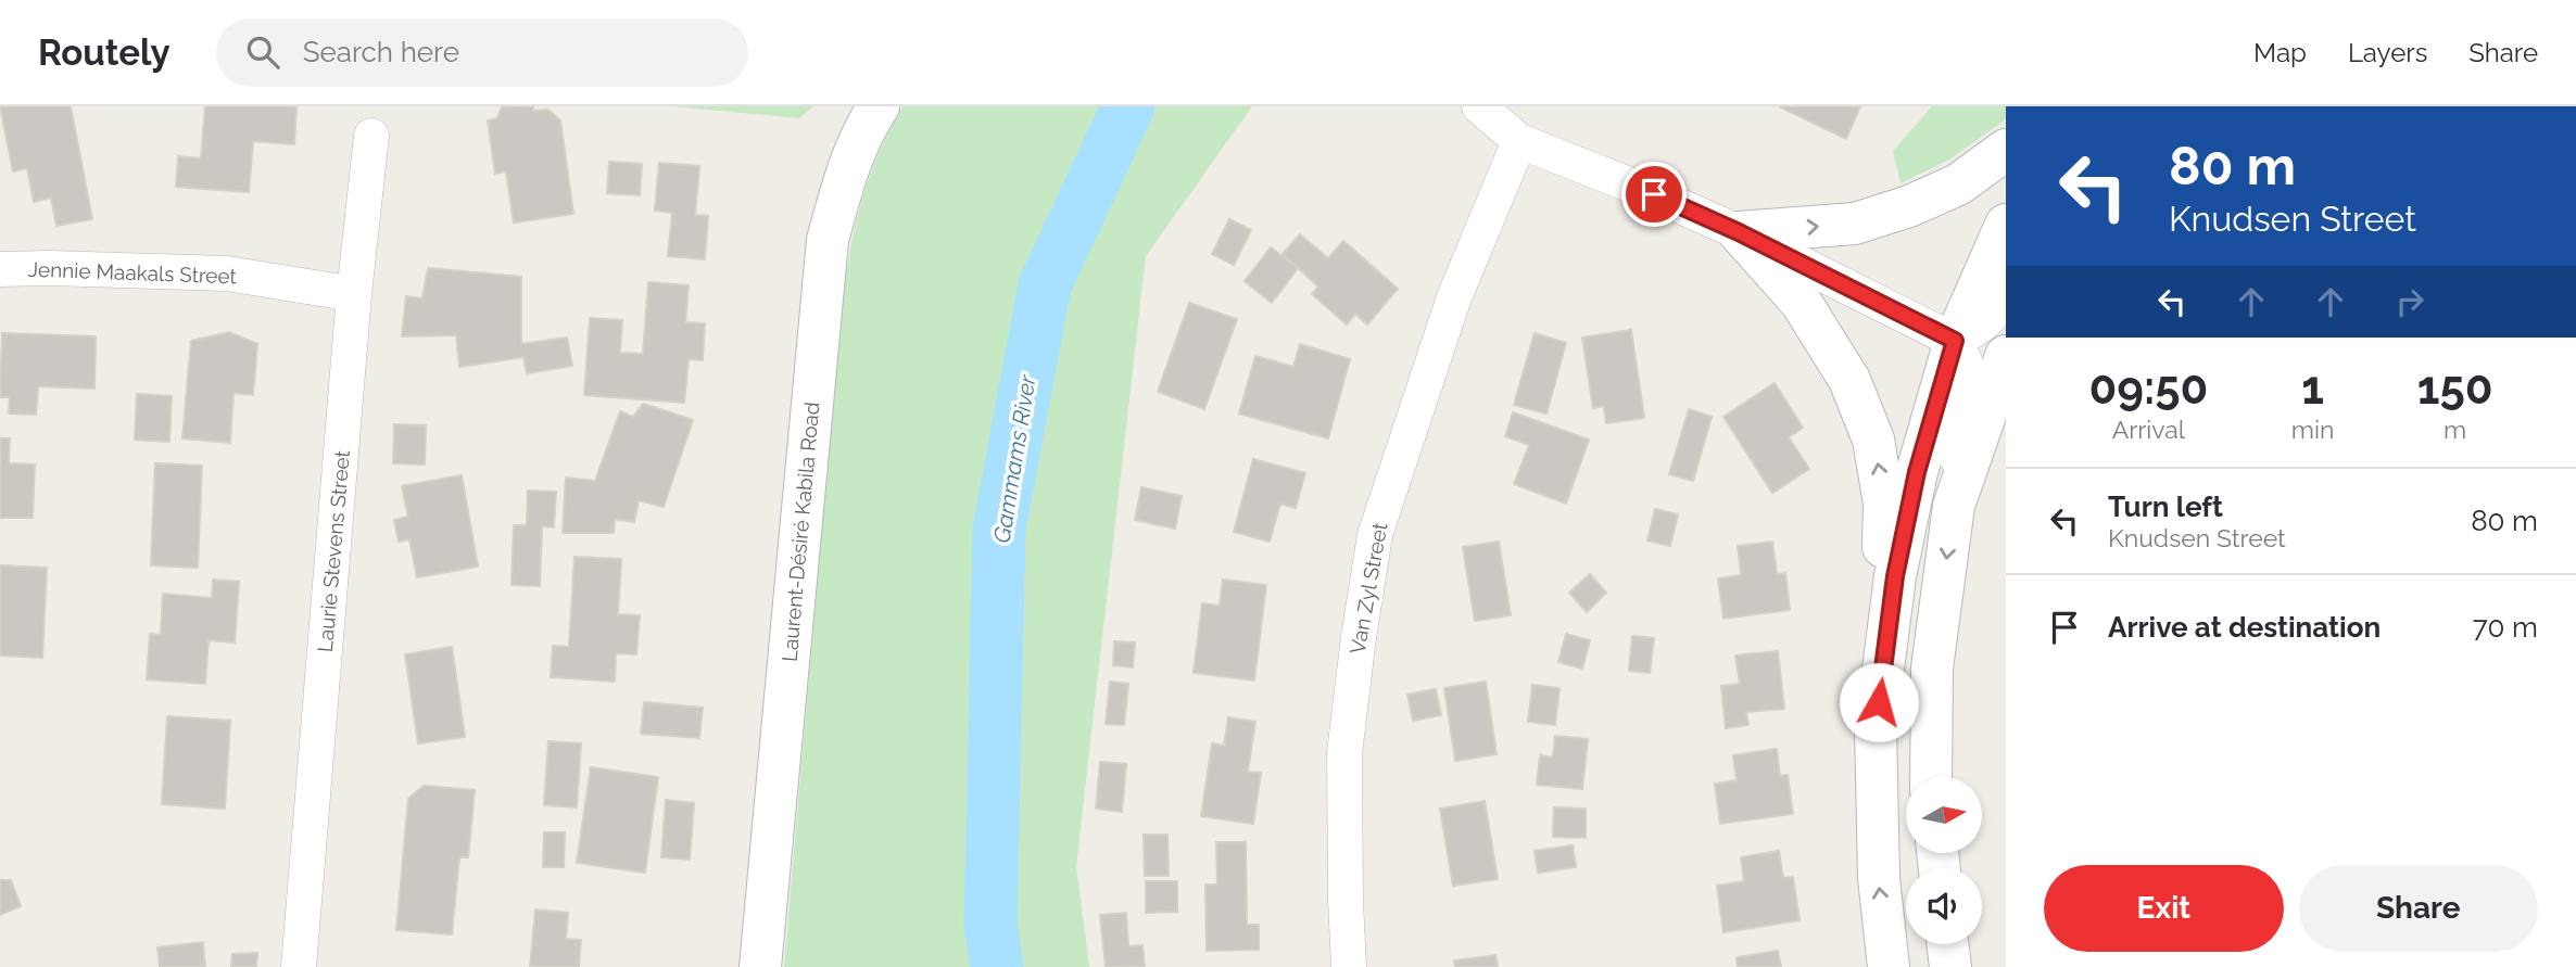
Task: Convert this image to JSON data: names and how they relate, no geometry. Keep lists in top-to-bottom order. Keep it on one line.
{"streets":{"street":["Jennie Maakals Street","Laurent-Désiré Kabila Road","Laurie Stevens Street","Van Zyl Street"]},"crossings":[["Jennie Maakals Street","Laurie Stevens Street"]],"water":["Gammams River"],"north":"right","page":{"header":"Routely","search":"Search here","nav":["Map","Layers","Share"],"turn":["80 m","Knudsen Street"],"eta":["09:50","Arrival","1","min","150","m"],"list":[{"name":"Turn left","note":"Knudsen Street","value":"80 m"},{"name":"Arrive at destination","value":"70 m"}],"buttons":["Exit","Share"]}}
